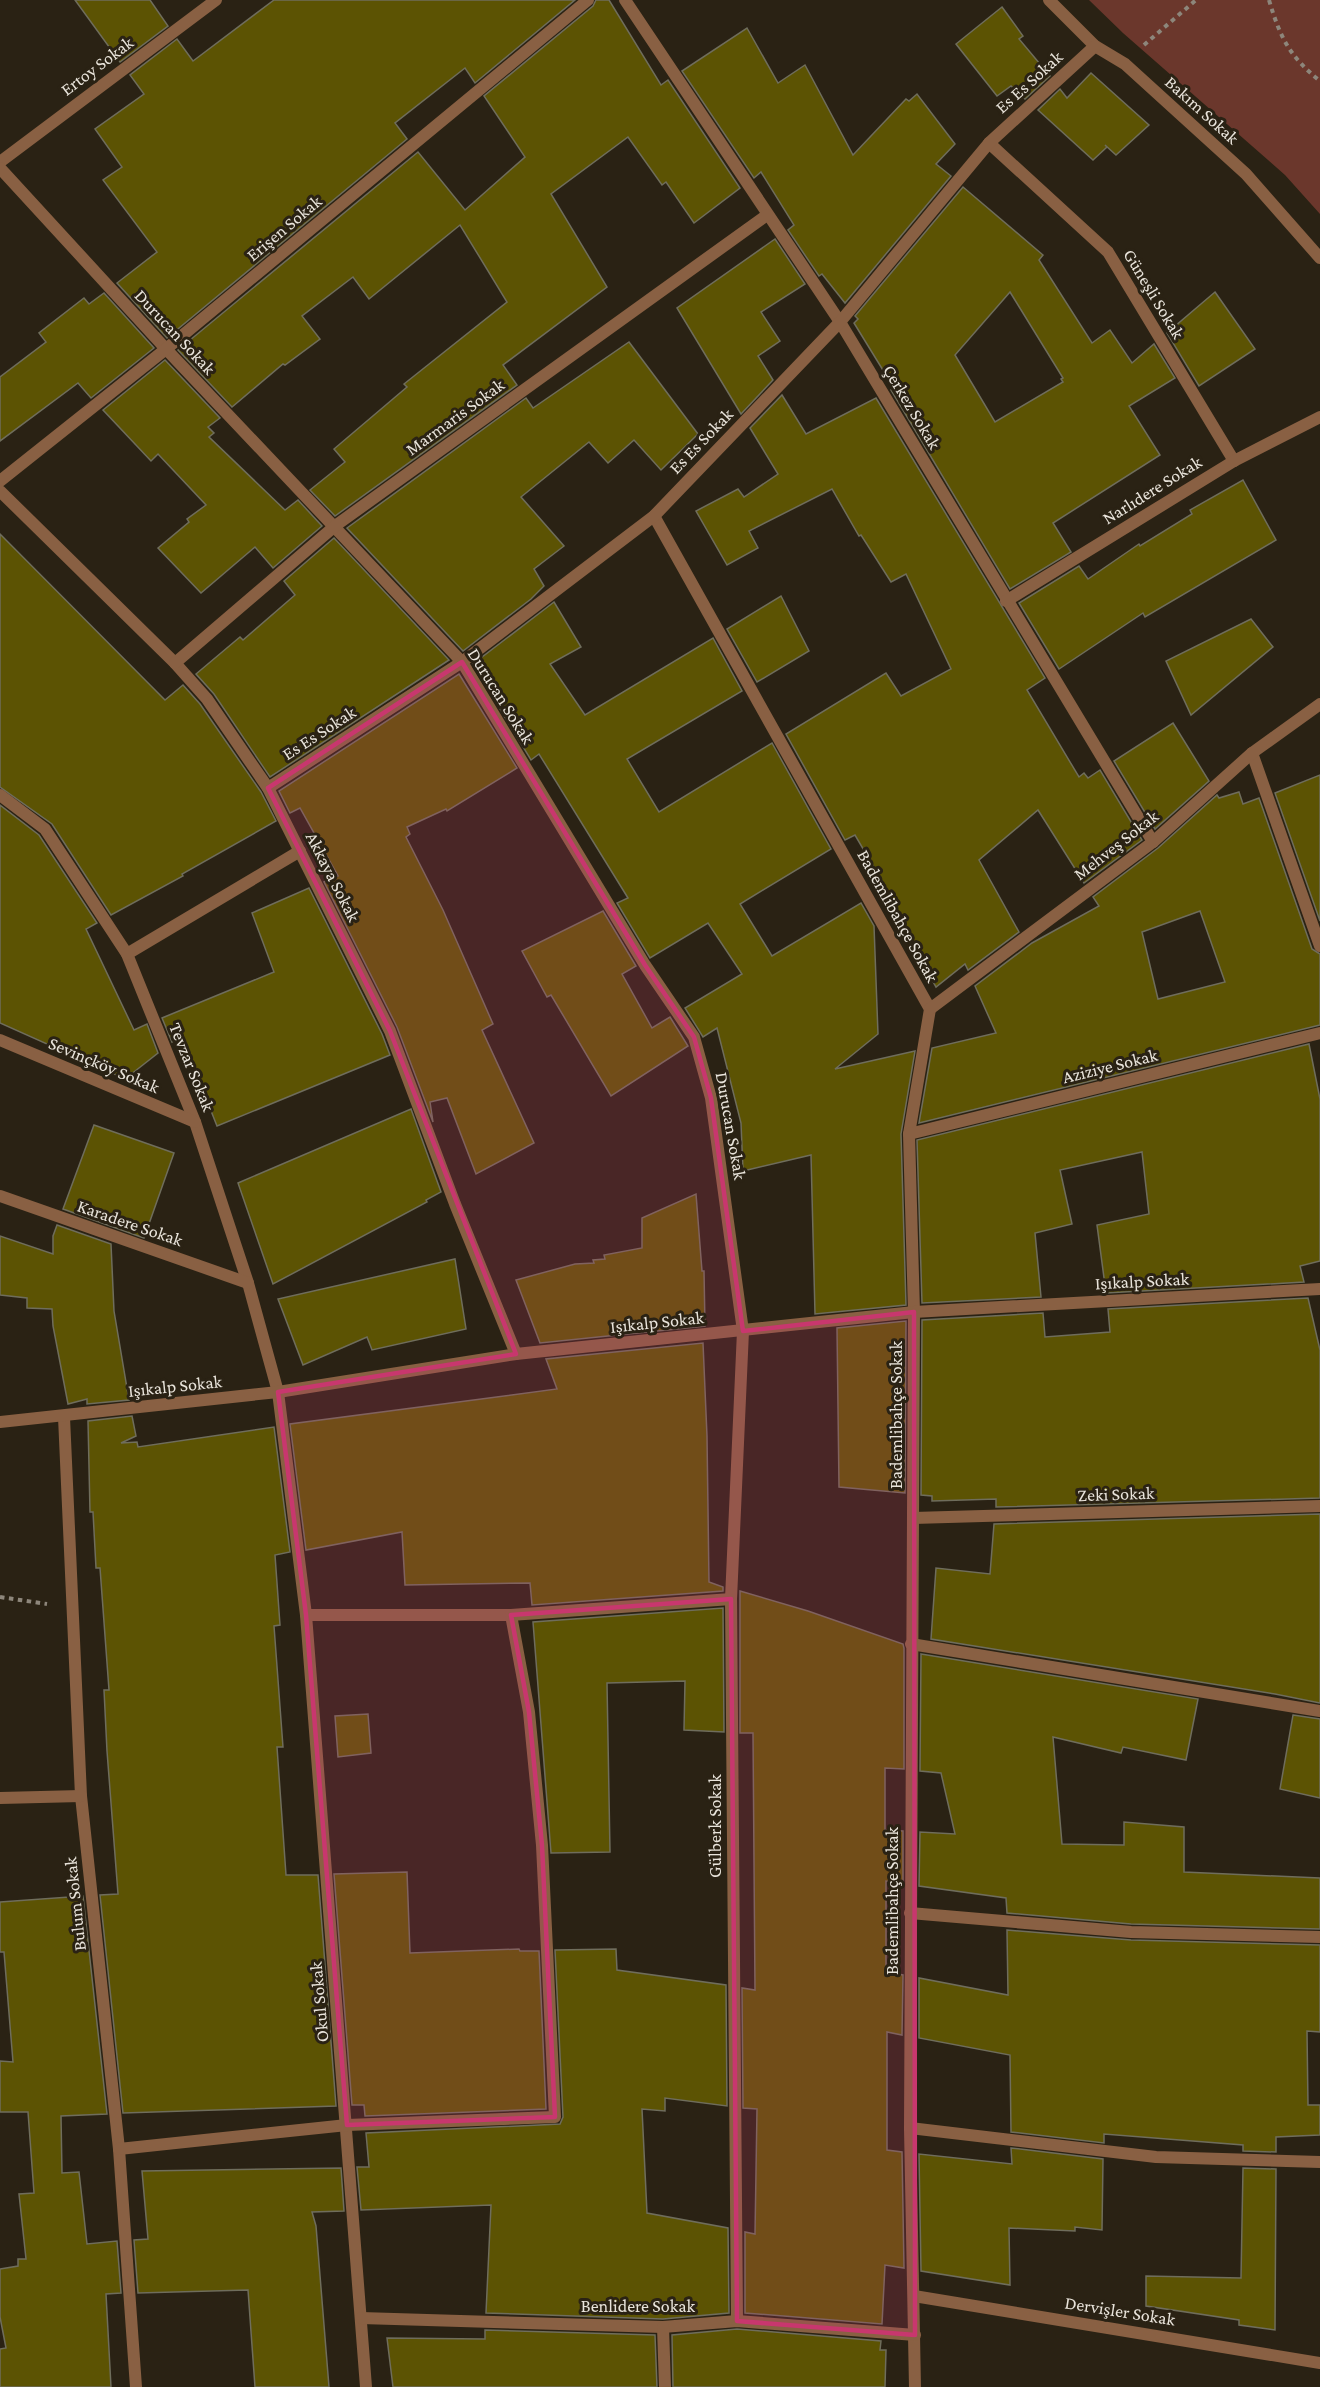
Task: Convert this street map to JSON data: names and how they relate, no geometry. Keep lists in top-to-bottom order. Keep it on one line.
{"streets":{"street":["Ertoy Sokak","Es Es Sokak","Bakım Sokak","Erişen Sokak","Güneşli Sokak","Durucan Sokak","Çerkez Sokak","Marmaris Sokak","Narlıdere Sokak","Mehveş Sokak","Akkaya Sokak","Bademlibahçe Sokak","Sevinçköy Sokak","Aziziye Sokak","Tevzar Sokak","Karadere Sokak","Işıkalp Sokak","Zeki Sokak","Gülberk Sokak","Bulum Sokak","Okul Sokak","Benlidere Sokak","Dervişler Sokak"]},"crossings":[["Es Es Sokak","Bakım Sokak"],["Es Es Sokak","Güneşli Sokak"],["Es Es Sokak","Durucan Sokak"],["Es Es Sokak","Çerkez Sokak"],["Es Es Sokak","Akkaya Sokak"],["Es Es Sokak","Bademlibahçe Sokak"],["Erişen Sokak","Durucan Sokak"],["Güneşli Sokak","Narlıdere Sokak"],["Durucan Sokak","Marmaris Sokak"],["Durucan Sokak","Işıkalp Sokak"],["Durucan Sokak","Gülberk Sokak"],["Çerkez Sokak","Marmaris Sokak"],["Çerkez Sokak","Narlıdere Sokak"],["Çerkez Sokak","Mehveş Sokak"],["Marmaris Sokak","Akkaya Sokak"],["Mehveş Sokak","Bademlibahçe Sokak"],["Akkaya Sokak","Işıkalp Sokak"],["Bademlibahçe Sokak","Aziziye Sokak"],["Bademlibahçe Sokak","Işıkalp Sokak"],["Bademlibahçe Sokak","Zeki Sokak"],["Bademlibahçe Sokak","Benlidere Sokak"],["Bademlibahçe Sokak","Dervişler Sokak"],["Sevinçköy Sokak","Tevzar Sokak"],["Tevzar Sokak","Karadere Sokak"],["Tevzar Sokak","Işıkalp Sokak"],["Tevzar Sokak","Okul Sokak"],["Işıkalp Sokak","Gülberk Sokak"],["Işıkalp Sokak","Bulum Sokak"],["Işıkalp Sokak","Okul Sokak"],["Gülberk Sokak","Benlidere Sokak"],["Okul Sokak","Benlidere Sokak"]]}
